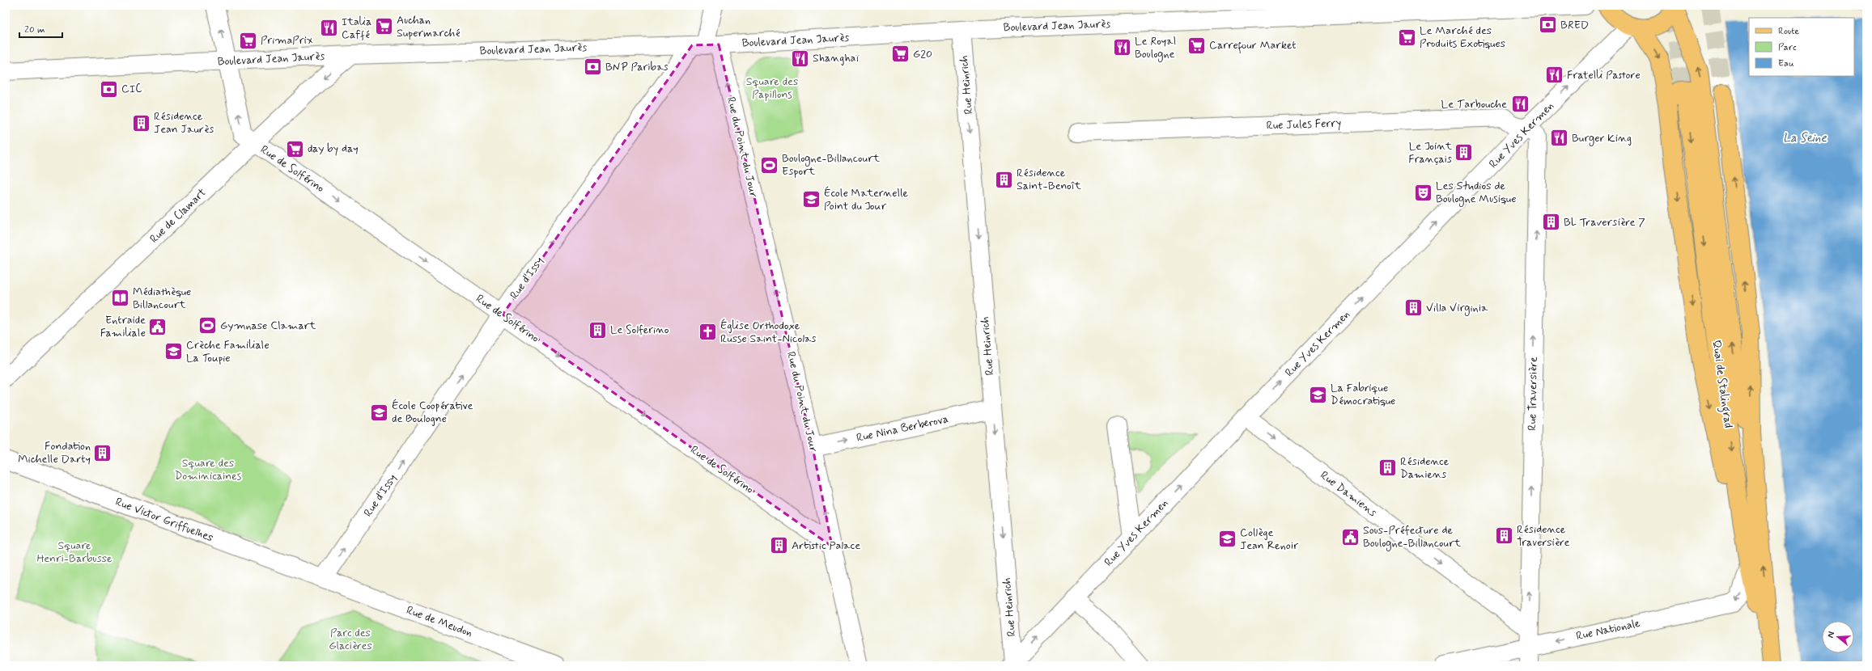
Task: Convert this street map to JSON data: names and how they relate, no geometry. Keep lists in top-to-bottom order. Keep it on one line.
{"streets":{"main road":["Quai de Stalingrad"],"street":["Boulevard Jean Jaurès","Rue Heinrich","Rue Jules Ferry","Rue Yves Kermen","Rue du Point du Jour","Rue de Solférino","Rue de Clamart","Rue d'Issy","Rue Traversière","Rue Nina Berberova","Rue Damiens","Rue Victor Griffuelhes","Rue de Meudon","Rue Nationale"]},"crossings":[["Boulevard Jean Jaurès","Rue Heinrich"],["Boulevard Jean Jaurès","Rue du Point du Jour"],["Boulevard Jean Jaurès","Rue de Solférino"],["Boulevard Jean Jaurès","Rue de Clamart"],["Boulevard Jean Jaurès","Rue d'Issy"],["Rue Heinrich","Rue Yves Kermen"],["Rue Heinrich","Rue Nina Berberova"],["Rue Jules Ferry","Rue Yves Kermen"],["Rue Jules Ferry","Rue Traversière"],["Rue Yves Kermen","Rue Traversière"],["Rue Yves Kermen","Rue Damiens"],["Rue du Point du Jour","Rue de Solférino"],["Rue du Point du Jour","Rue d'Issy"],["Rue du Point du Jour","Rue Nina Berberova"],["Rue de Solférino","Rue de Clamart"],["Rue de Solférino","Rue d'Issy"],["Rue d'Issy","Rue Victor Griffuelhes"],["Rue d'Issy","Rue de Meudon"],["Quai de Stalingrad","Rue Nationale"],["Rue Traversière","Rue Damiens"],["Rue Traversière","Rue Nationale"],["Rue Victor Griffuelhes","Rue de Meudon"]],"one_way":["Rue Heinrich","Rue Yves Kermen","Rue du Point du Jour","Rue d'Issy","Rue Traversière","Rue Nina Berberova","Rue Damiens","Rue Nationale"],"water":["La Seine"],"parks":["Square des Papillons","Square des Dominicaines","Square Henri-Barbusse","Parc des Glacières"],"places":{"bank":["BRED","BNP Paribas","CIC"],"supermarket":["Auchan Supermarché","Le Marché des Produits Exotiques","PrimaPrix","Carrefour Market","G20","day by day"],"restaurant":["Italia Caffé","Le Royal Boulogne","Shanghaï","Fratelli Pastore","Le Tarbouche","Burger King"],"building":["Résidence Jean Jaurès","Le Joint Français","Résidence Saint-Benoît","BL Traversière 7","Villa Virginia","Le Solferino","Fondation Michelle Darty","Résidence Damiens","Résidence Traversière","Artistic Palace"],"sports":["Boulogne-Billancourt Esport","Gymnase Clamart"],"theatre":["Les Studios de Boulogne Musique"],"school or university":["École Maternelle Point du Jour","Crèche Familiale La Toupie","La Fabrique Démocratique","École Coopérative de Boulogne","Collège Jean Renoir"],"library":["Médiathèque Billancourt"],"public building":["Entraide Familiale","Sous-Préfecture de Boulogne-Billancourt"],"church":["Église Orthodoxe Russe Saint-Nicolas"]},"legend":["Route","Parc","Eau"],"scale_bar":"20 m","north":"left"}
